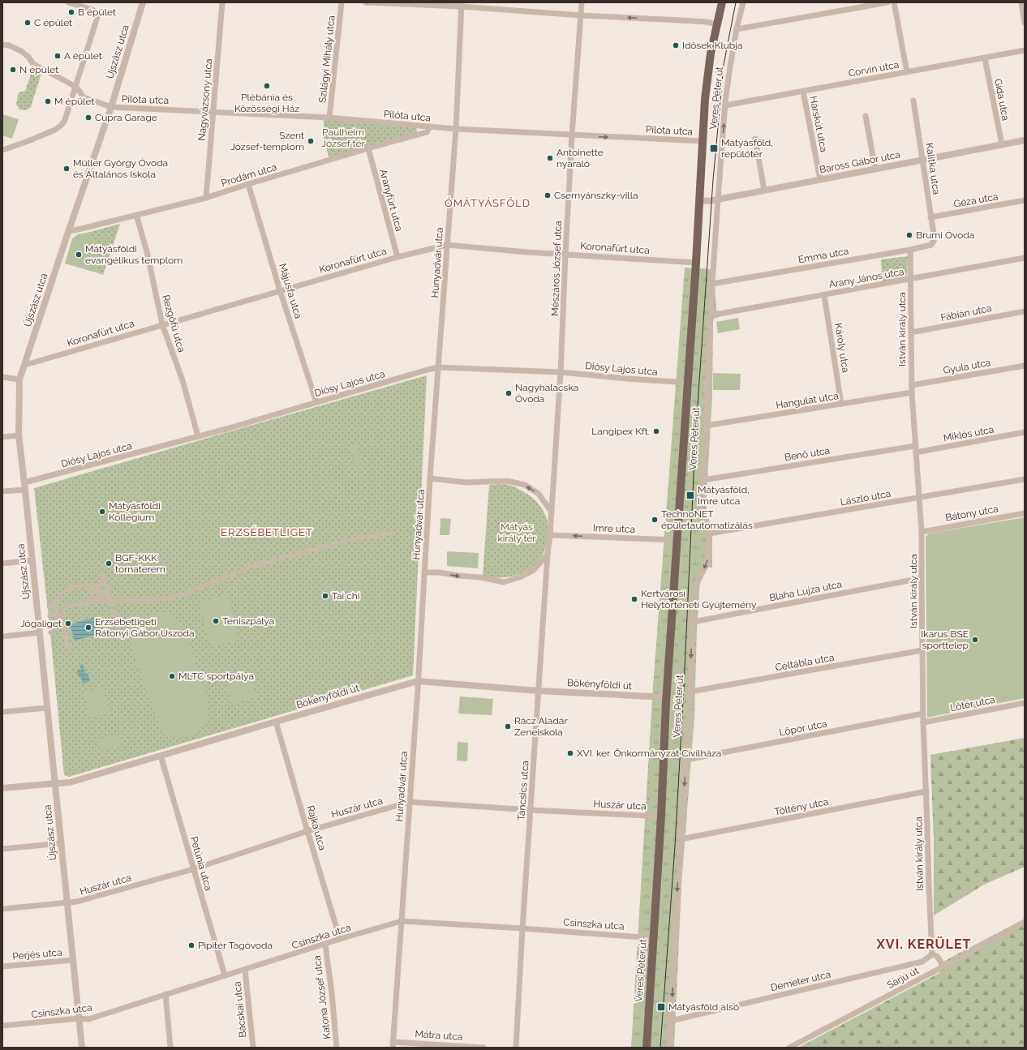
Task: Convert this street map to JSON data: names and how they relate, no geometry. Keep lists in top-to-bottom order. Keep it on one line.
{"streets":{"main road":["Veres Péter út"],"street":["Újszász utca","Szilágyi Mihály utca","Corvin utca","Pilóta utca","Nagyvázsony utca","Gida utca","Hárskút utca","Baross Gábor utca","Kalitka utca","Prodám utca","Aranyfürt utca","Géza utca","Koronafürt utca","Emma utca","Hunyadvár utca","Mészáros József utca","Arany János utca","Májusfa utca","Fábián utca","Rezgőfű utca","István király utca","Károly utca","Gyula utca","Diósy Lajos utca","Hangulat utca","Miklós utca","Benő utca","László utca","Bátony utca","Imre utca","Blaha Lujza utca","Céltábla utca","Bökényföldi út","Lőtér utca","Lőpor utca","Táncsics utca","Huszár utca","Töltény utca","Rajka utca","Petúnia utca","Csinszka utca","Perjés utca","Sarjú út","Demeter utca","Katona József utca","Bácskai utca","Mátra utca"]},"crossings":[["Újszász utca","Pilóta utca"],["Újszász utca","Prodám utca"],["Újszász utca","Koronafürt utca"],["Újszász utca","Diósy Lajos utca"],["Újszász utca","Bökényföldi út"],["Újszász utca","Huszár utca"],["Újszász utca","Csinszka utca"],["Újszász utca","Perjés utca"],["Szilágyi Mihály utca","Pilóta utca"],["Corvin utca","Veres Péter út"],["Corvin utca","Gida utca"],["Corvin utca","Hárskút utca"],["Veres Péter út","Pilóta utca"],["Veres Péter út","Baross Gábor utca"],["Veres Péter út","Koronafürt utca"],["Veres Péter út","Emma utca"],["Veres Péter út","Arany János utca"],["Veres Péter út","Diósy Lajos utca"],["Veres Péter út","Hangulat utca"],["Veres Péter út","Benő utca"],["Veres Péter út","László utca"],["Veres Péter út","Imre utca"],["Veres Péter út","Blaha Lujza utca"],["Veres Péter út","Céltábla utca"],["Veres Péter út","Bökényföldi út"],["Veres Péter út","Lőpor utca"],["Veres Péter út","Huszár utca"],["Veres Péter út","Töltény utca"],["Veres Péter út","Csinszka utca"],["Veres Péter út","Demeter utca"],["Pilóta utca","Nagyvázsony utca"],["Pilóta utca","Prodám utca"],["Pilóta utca","Hunyadvár utca"],["Pilóta utca","Mészáros József utca"],["Nagyvázsony utca","Prodám utca"],["Gida utca","Baross Gábor utca"],["Hárskút utca","Baross Gábor utca"],["Baross Gábor utca","Kalitka utca"],["Kalitka utca","Géza utca"],["Kalitka utca","Emma utca"],["Prodám utca","Aranyfürt utca"],["Prodám utca","Májusfa utca"],["Prodám utca","Rezgőfű utca"],["Aranyfürt utca","Koronafürt utca"],["Koronafürt utca","Hunyadvár utca"],["Koronafürt utca","Mészáros József utca"],["Koronafürt utca","Májusfa utca"],["Koronafürt utca","Rezgőfű utca"],["Emma utca","István király utca"],["Hunyadvár utca","Diósy Lajos utca"],["Hunyadvár utca","Bökényföldi út"],["Hunyadvár utca","Huszár utca"],["Hunyadvár utca","Csinszka utca"],["Hunyadvár utca","Mátra utca"],["Mészáros József utca","Diósy Lajos utca"],["Mészáros József utca","Imre utca"],["Mészáros József utca","Táncsics utca"],["Arany János utca","István király utca"],["Arany János utca","Károly utca"],["Májusfa utca","Diósy Lajos utca"],["Fábián utca","István király utca"],["Rezgőfű utca","Diósy Lajos utca"],["István király utca","Gyula utca"],["István király utca","Hangulat utca"],["István király utca","Miklós utca"],["István király utca","Benő utca"],["István király utca","László utca"],["István király utca","Bátony utca"],["István király utca","Blaha Lujza utca"],["István király utca","Céltábla utca"],["István király utca","Lőtér utca"],["István király utca","Lőpor utca"],["István király utca","Töltény utca"],["István király utca","Demeter utca"],["Károly utca","Hangulat utca"],["Imre utca","Táncsics utca"],["Bökényföldi út","Táncsics utca"],["Bökényföldi út","Rajka utca"],["Bökényföldi út","Petúnia utca"],["Táncsics utca","Huszár utca"],["Táncsics utca","Csinszka utca"],["Huszár utca","Rajka utca"],["Huszár utca","Petúnia utca"],["Rajka utca","Csinszka utca"],["Petúnia utca","Csinszka utca"],["Csinszka utca","Katona József utca"],["Csinszka utca","Bácskai utca"]],"one_way":["Imre utca"],"districts":["ÓMÁTYÁSFÖLD","ERZSÉBETLIGET","XVI. KERÜLET"],"parks":["Paulheim József tér","Mátyás király tér"],"places":{"other":["B épület","C épület","Idősek Klubja","A épület","N épület","Plébánia és Közösségi Ház","M épület","Cupra Garage","Szent József-templom","Antoinette nyaraló","Müller György Óvoda és Általános Iskola","Csernyánszky-villa","Brumi Óvoda","Mátyásföldi evangélikus templom","Nagyhalacska Óvoda","Langipex Kft.","Mátyásföldi Kollégium","TechnoNET épületautomatizálás","BGF-KKK tornaterem","Tai chi","Kertvárosi Helytörténeti Gyűjtemény","Teniszpálya","Jógaliget","Erzsébetligeti Rátonyi Gábor Uszoda","Ikarus BSE sporttelep","MLTC sportpálya","Rácz Aladár Zeneiskola","XVI. ker. Önkormányzat Civilháza","Pipitér Tagóvoda"],"transit":["Mátyásföld, repülőtér","Mátyásföld, Imre utca","Mátyásföld alsó"]}}
